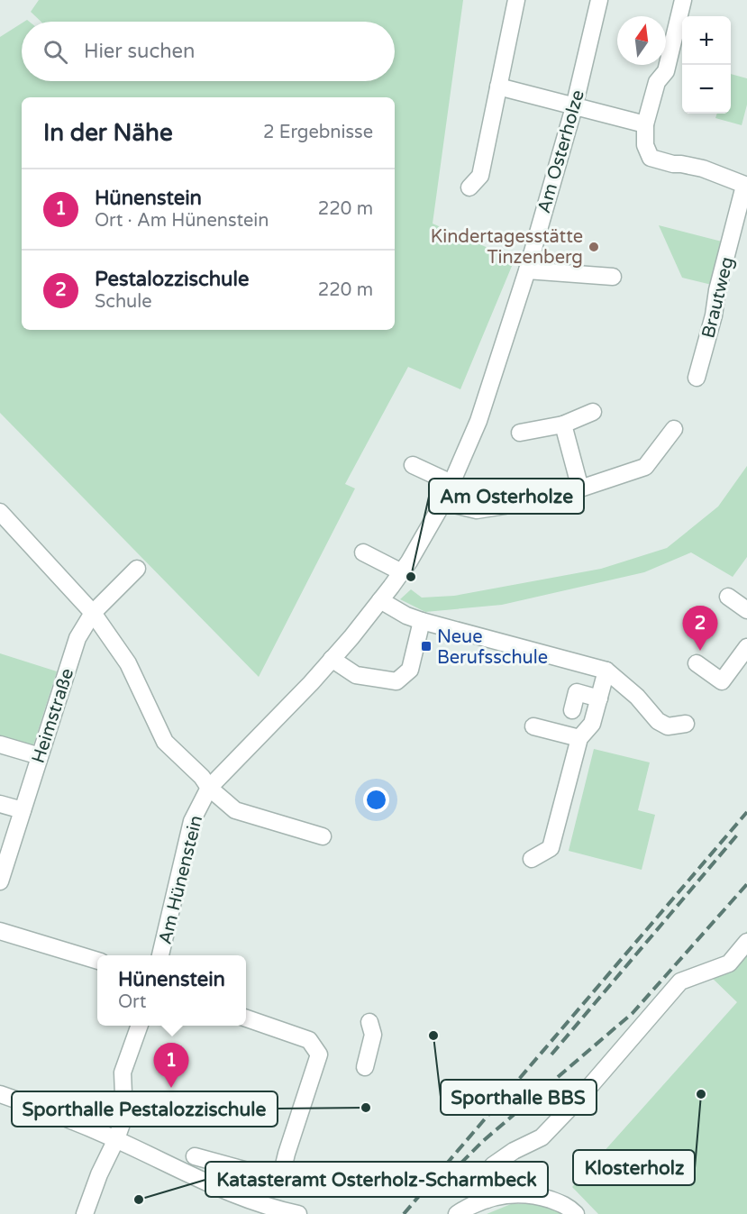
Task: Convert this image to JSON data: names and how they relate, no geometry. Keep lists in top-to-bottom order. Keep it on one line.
{"streets":{"street":["Am Osterholze","Brautweg","Heimstraße","Am Hünenstein"]},"crossings":[["Am Osterholze","Am Hünenstein"]],"places":{"other":["Kindertagesstätte Tinzenberg","Am Osterholze","Sporthalle BBS","Klosterholz","Sporthalle Pestalozzischule","Katasteramt Osterholz-Scharmbeck"],"transit":["Neue Berufsschule"]},"north":"top","page":{"map_buttons":["+","−"],"search":"Hier suchen","heading":["In der Nähe","2 Ergebnisse"],"list":[{"mark":"1","name":"Hünenstein","note":"Ort · Am Hünenstein","value":"220 m"},{"mark":"2","name":"Pestalozzischule","note":"Schule","value":"220 m"}],"pins":["2","1"],"popup":["Hünenstein","Ort"]}}
